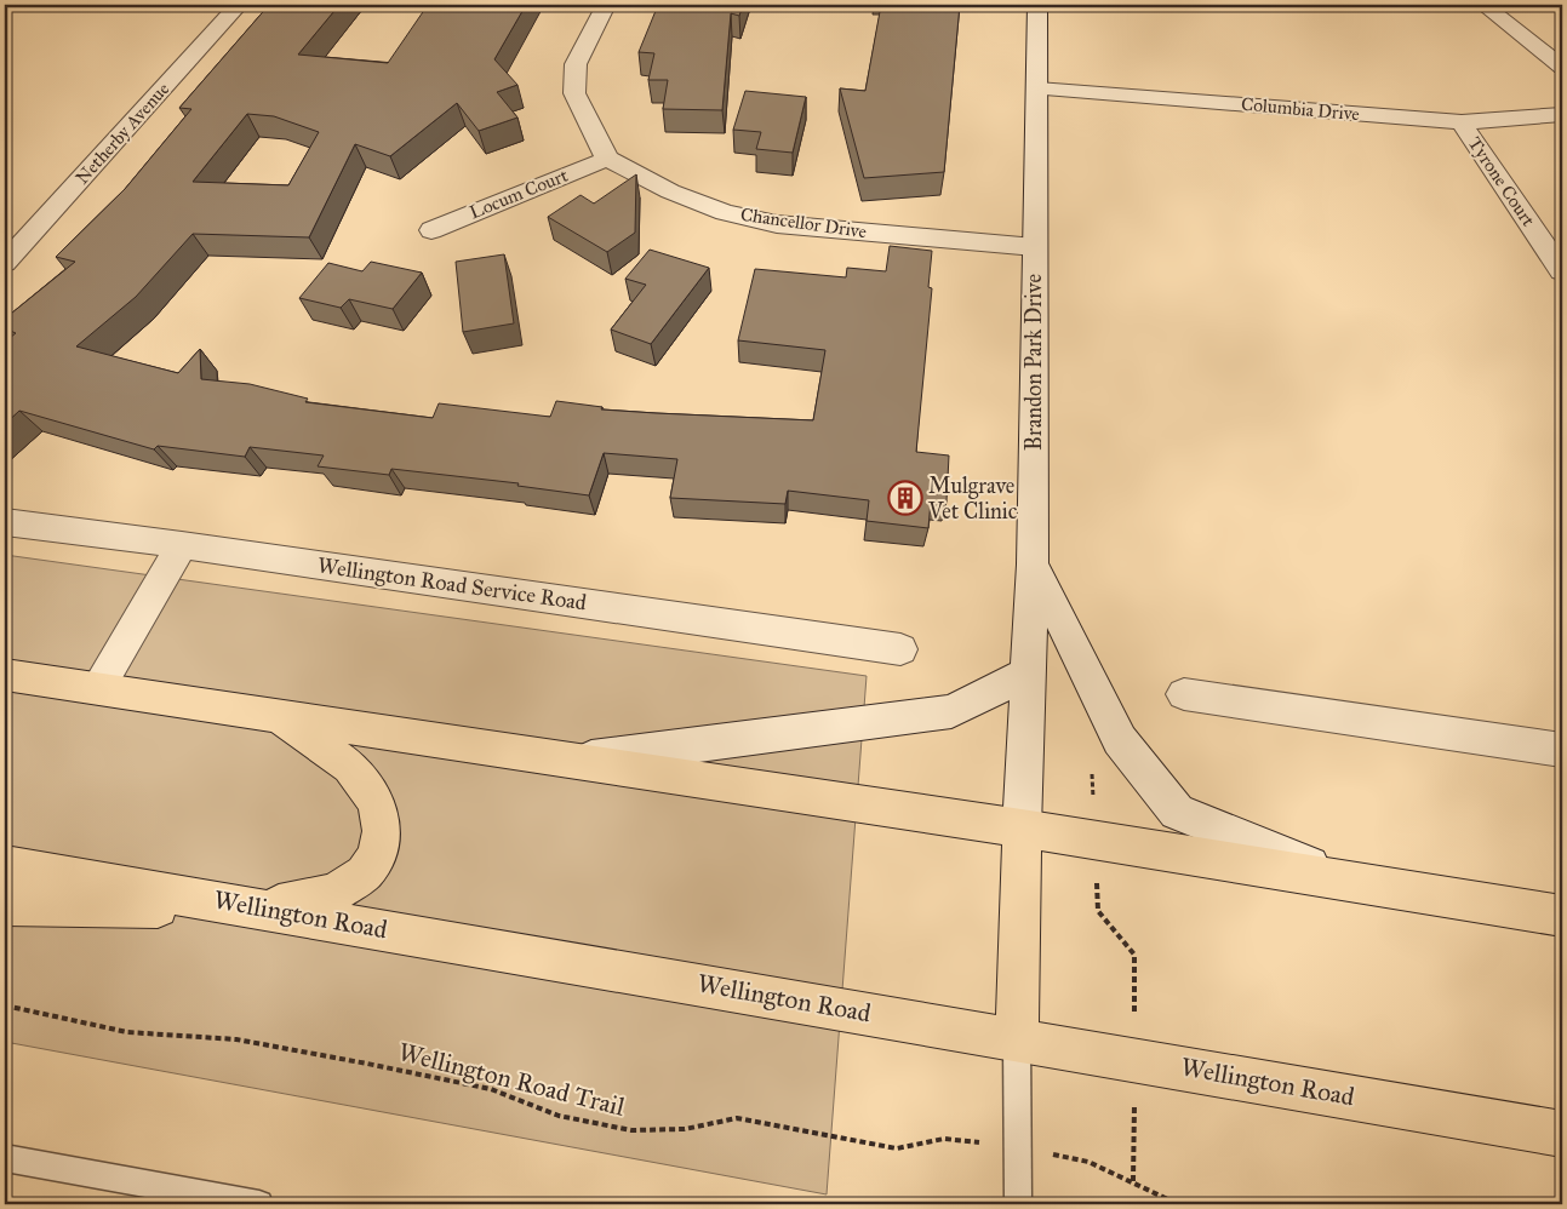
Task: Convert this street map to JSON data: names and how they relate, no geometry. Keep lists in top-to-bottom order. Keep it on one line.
{"streets":{"highway":["Wellington Road"],"street":["Columbia Drive","Netherby Avenue","Tyrone Court","Locum Court","Chancellor Drive","Brandon Park Drive","Wellington Road Service Road"],"path":["Wellington Road Trail"]},"crossings":[["Columbia Drive","Tyrone Court"],["Columbia Drive","Brandon Park Drive"],["Locum Court","Chancellor Drive"],["Chancellor Drive","Brandon Park Drive"]],"places":{"building":["Mulgrave Vet Clinic"]}}
